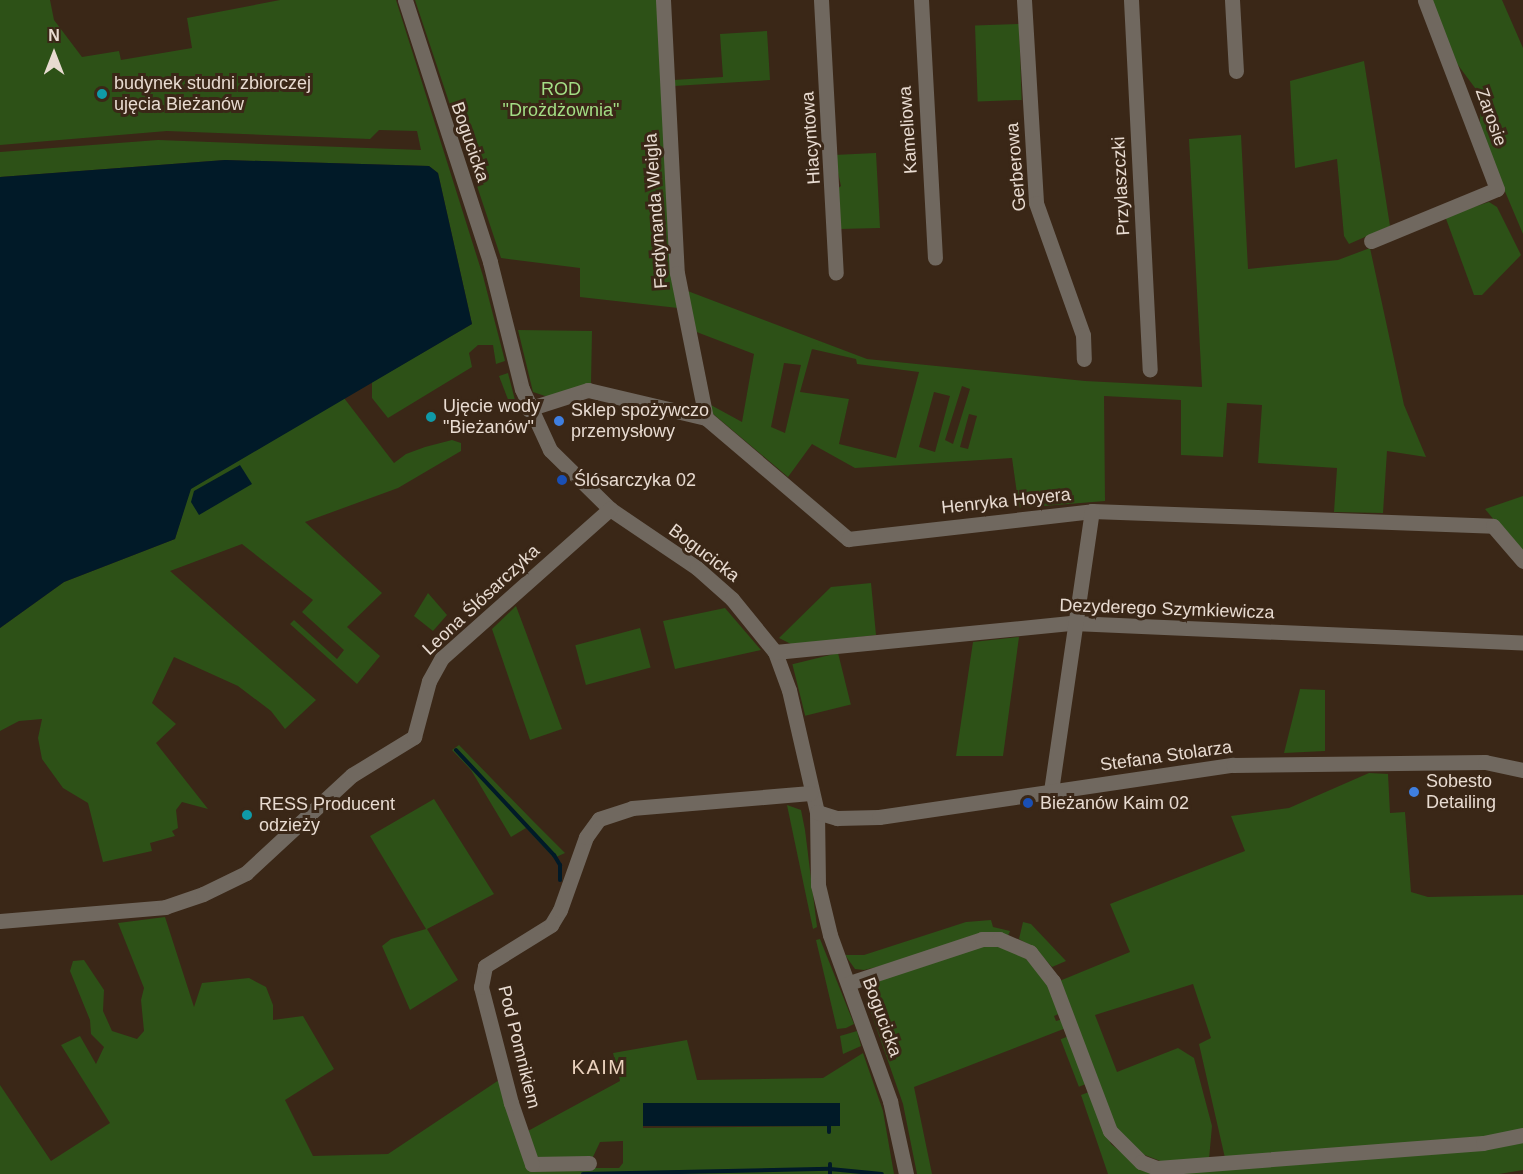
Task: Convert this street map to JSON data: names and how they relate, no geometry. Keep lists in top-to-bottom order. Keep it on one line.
{"streets":{"street":["Zarosie","Kameliowa","Hiacyntowa","Bogucicka","Gerberowa","Przylaszczki","Ferdynanda Weigla","Henryka Hoyera","Leona Ślósarczyka","Dezyderego Szymkiewicza","Stefana Stolarza","Pod Pomnikiem"]},"crossings":[["Bogucicka","Henryka Hoyera"],["Bogucicka","Leona Ślósarczyka"],["Bogucicka","Dezyderego Szymkiewicza"],["Bogucicka","Stefana Stolarza"],["Bogucicka","Pod Pomnikiem"],["Ferdynanda Weigla","Henryka Hoyera"]],"districts":["KAIM"],"parks":["ROD \"Drożdżownia\""],"places":["budynek studni zbiorczej ujęcia Bieżanów","Ujęcie wody \"Bieżanów\"","Sklep spożywczo przemysłowy","Ślósarczyka 02","Sobesto Detailing","Bieżanów Kaim 02","RESS Producent odzieży"],"north":"top"}
